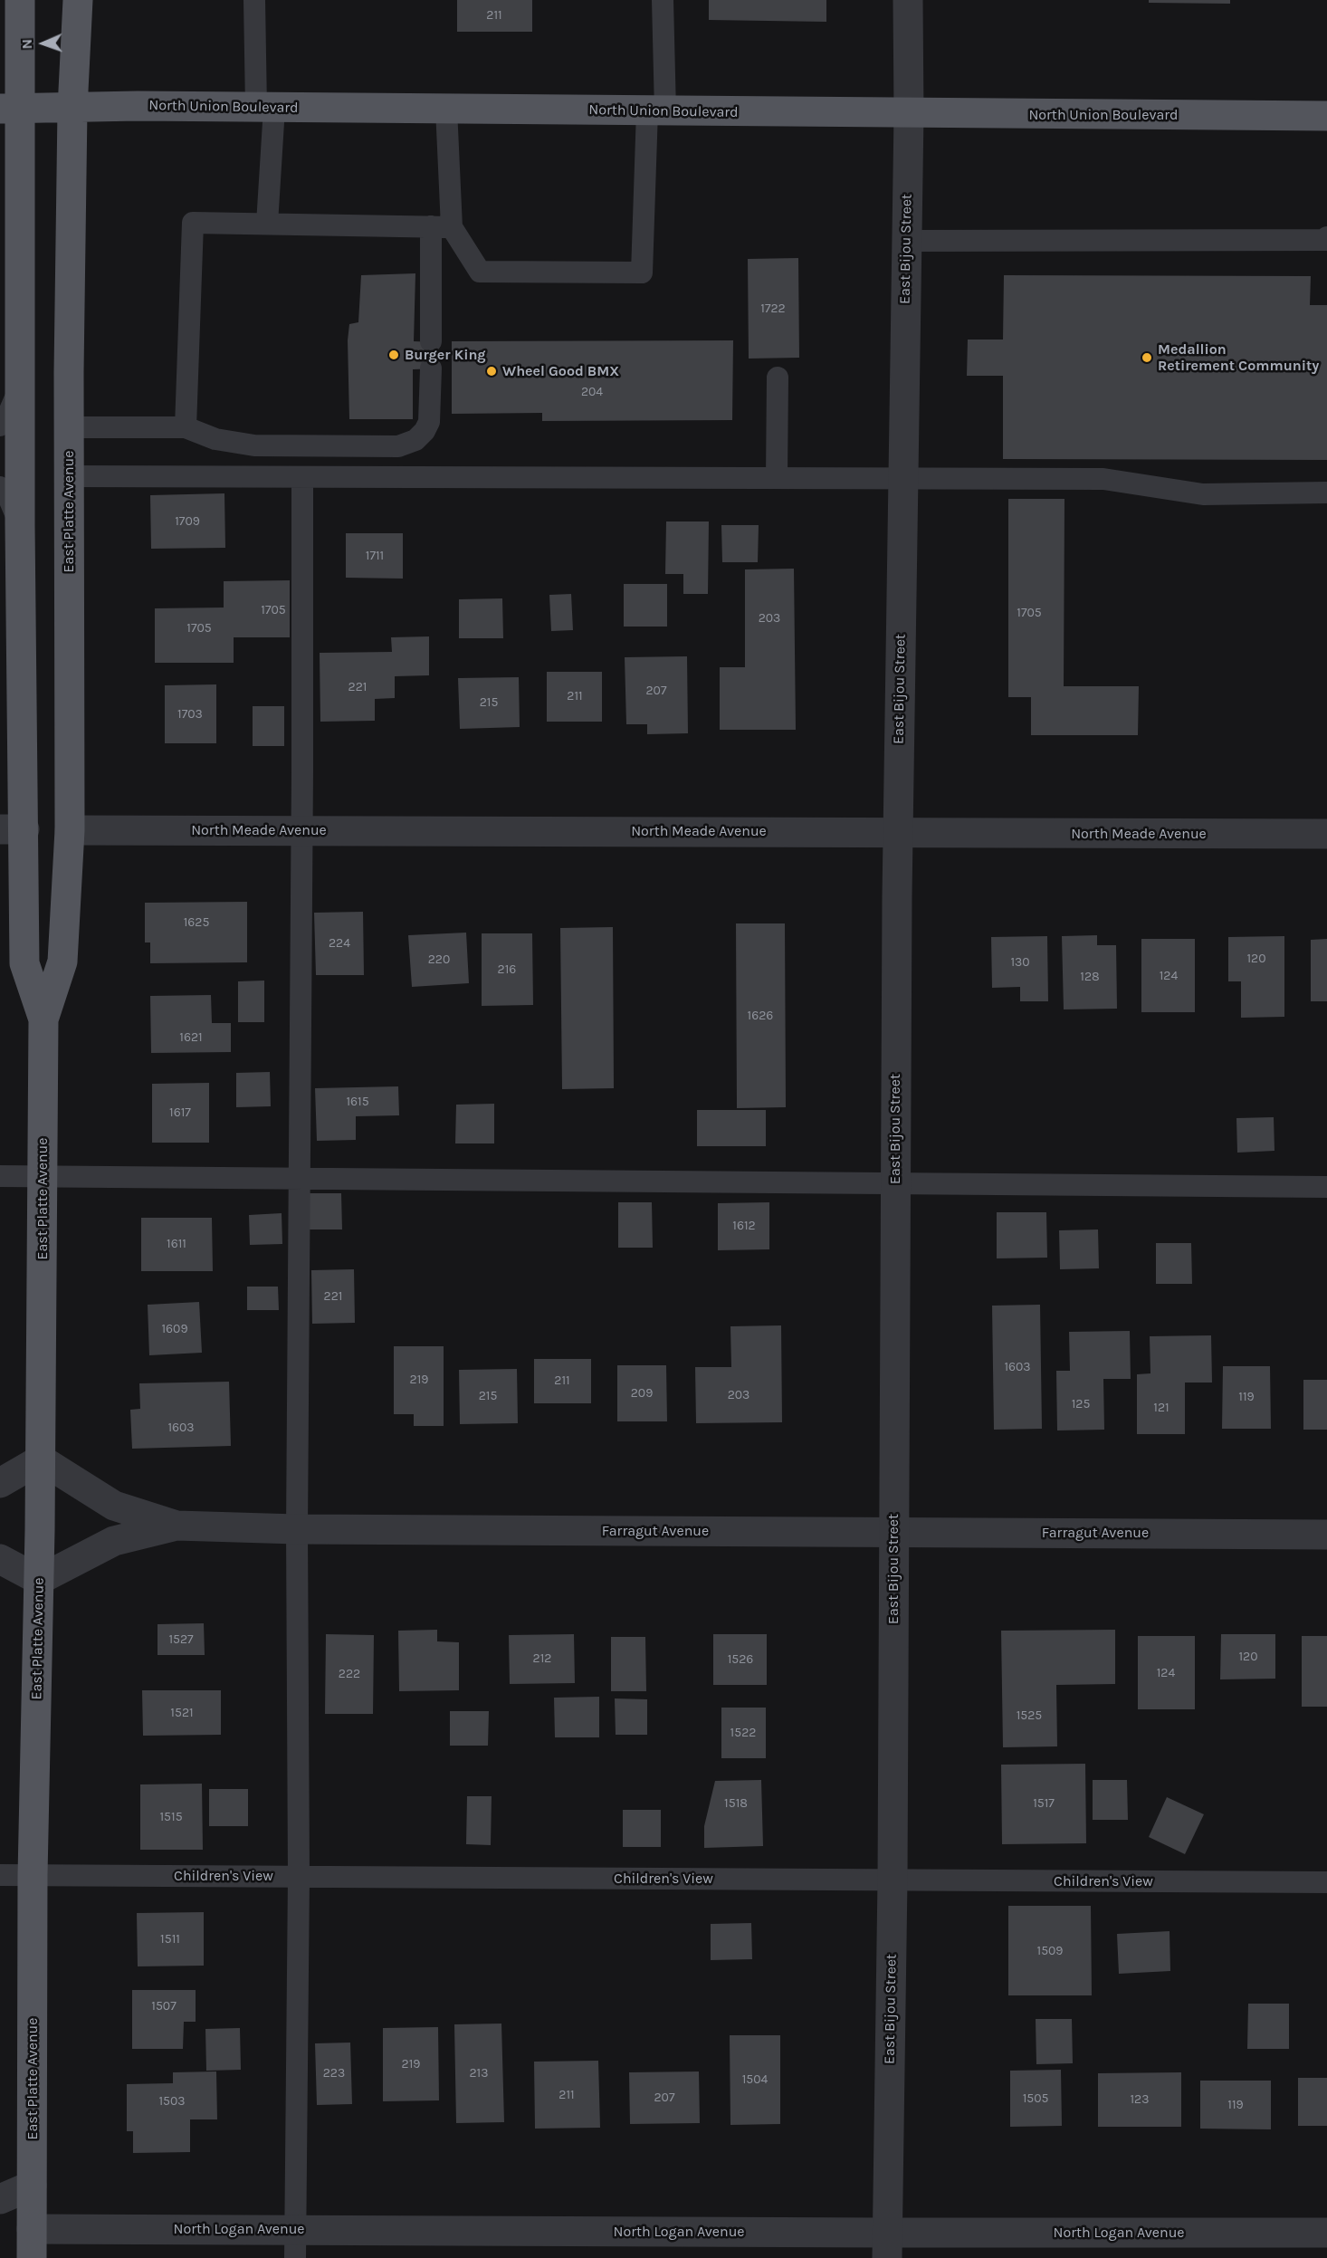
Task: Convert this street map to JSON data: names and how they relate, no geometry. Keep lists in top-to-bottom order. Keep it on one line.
{"streets":{"main road":["North Union Boulevard","East Platte Avenue"],"street":["East Bijou Street","North Meade Avenue","Farragut Avenue","North Logan Avenue"],"lane":["Children's View"]},"crossings":[["North Union Boulevard","East Bijou Street"],["North Union Boulevard","East Platte Avenue"],["East Bijou Street","North Meade Avenue"],["East Bijou Street","Farragut Avenue"],["East Bijou Street","Children's View"],["East Bijou Street","North Logan Avenue"],["East Platte Avenue","North Meade Avenue"],["East Platte Avenue","Farragut Avenue"],["East Platte Avenue","Children's View"],["East Platte Avenue","North Logan Avenue"]],"places":["Burger King","Medallion Retirement Community","Wheel Good BMX"],"house_numbers":["211","1722","204","1709","1711","1705","1705","203","1705","221","207","211","215","1703","1625","224","120","220","130","216","124","128","1626","1621","1615","1617","1612","1611","221","1609","1603","219","211","209","203","215","119","125","121","1603","1527","120","212","1526","124","222","1521","1525","1522","1518","1517","1515","1511","1509","1507","219","223","213","1504","211","207","1505","123","1503","119"],"north":"left"}
